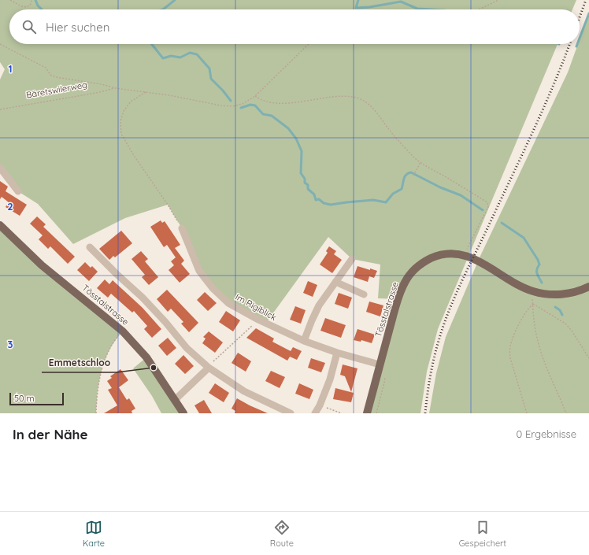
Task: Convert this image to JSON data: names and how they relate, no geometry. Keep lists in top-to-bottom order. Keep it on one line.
{"streets":{"main road":["Tösstalstrasse"],"street":["Im Rigiblick"],"path":["Bäretswilerweg"]},"crossings":[["Tösstalstrasse","Im Rigiblick"]],"places":["Emmetschloo"],"scale_bar":"50 m","page":{"search":"Hier suchen","scale":"50 m","heading":["In der Nähe","0 Ergebnisse"],"nav":["Karte","Route","Gespeichert"]},"grid":{"rows":["1","2","3"]}}
